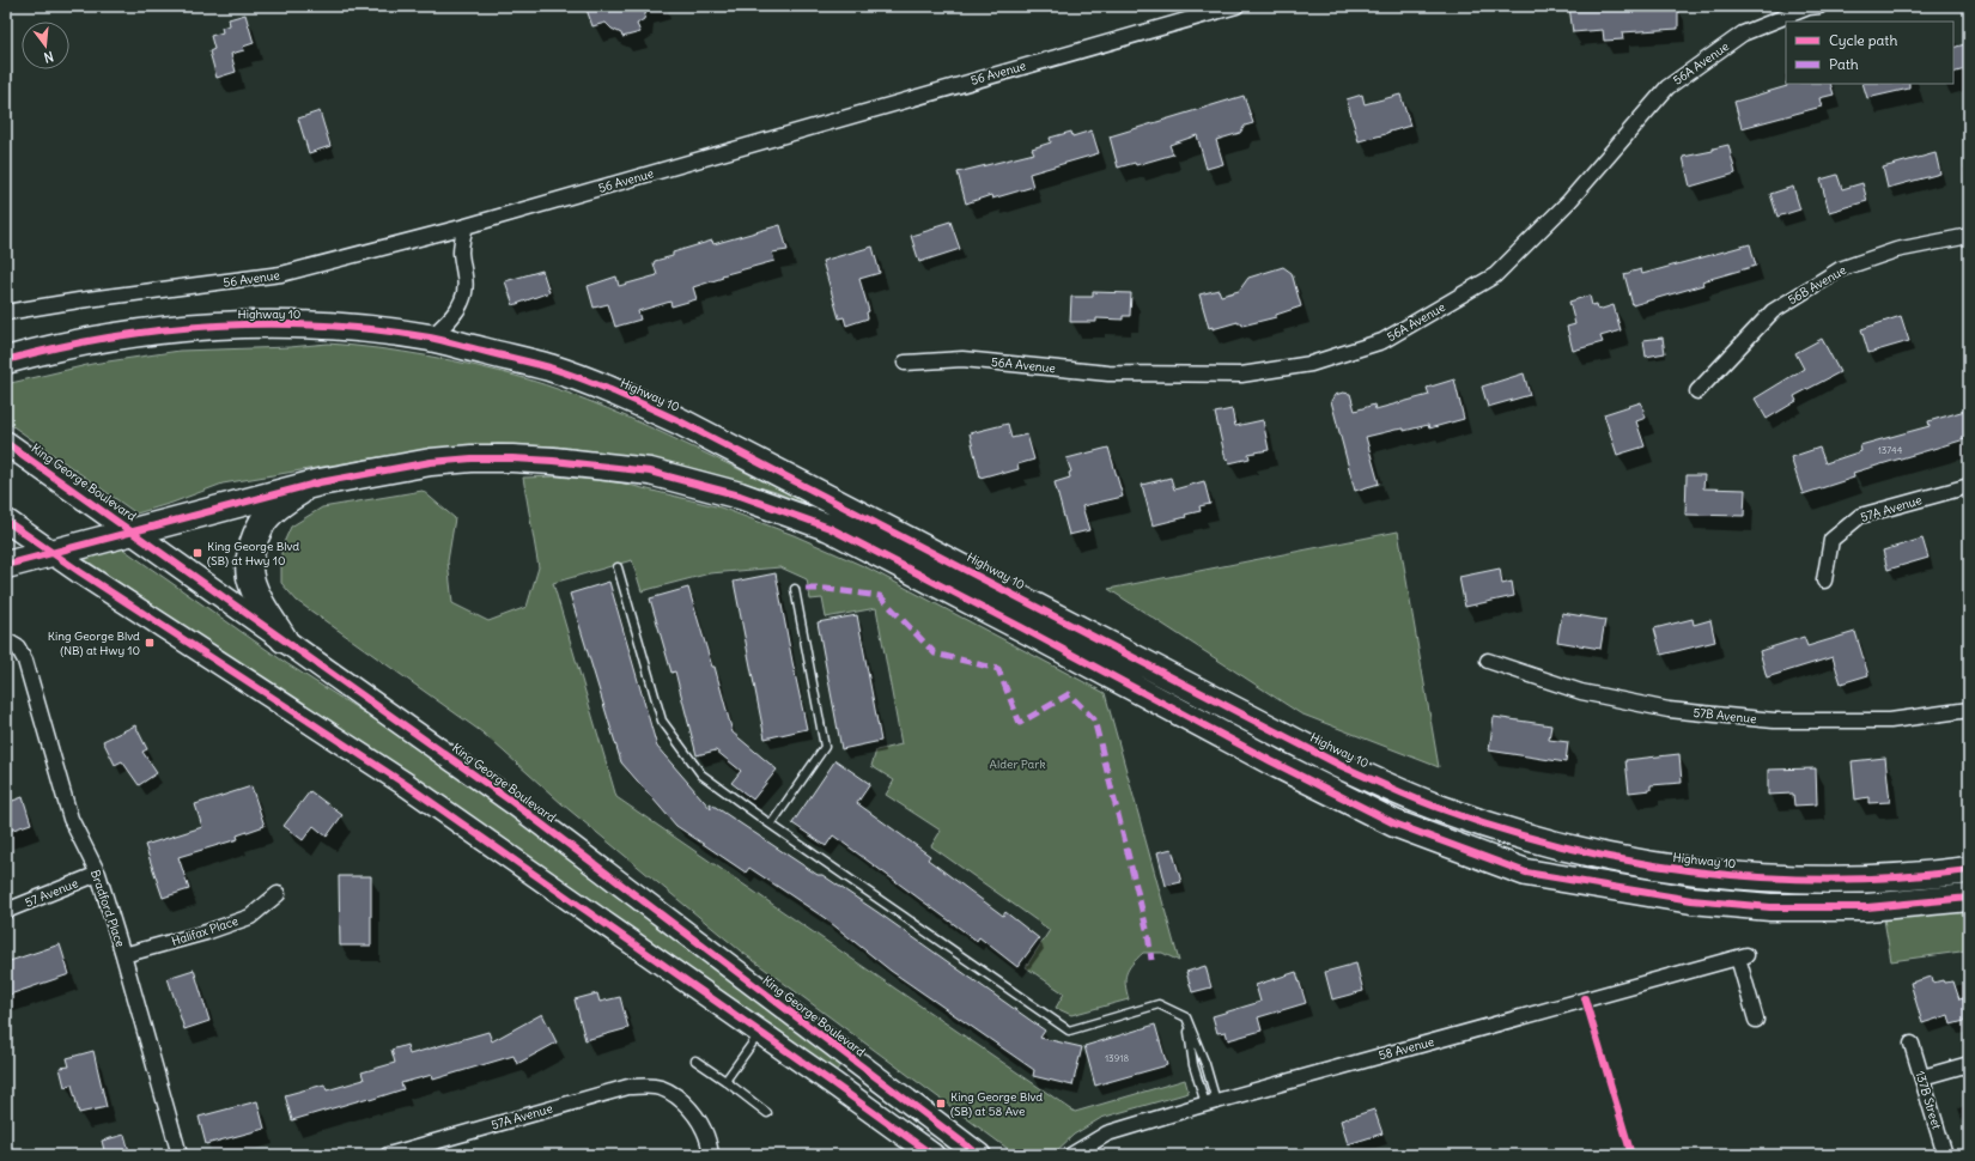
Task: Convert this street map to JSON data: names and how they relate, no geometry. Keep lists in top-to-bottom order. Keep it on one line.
{"streets":{"highway":["Highway 10"],"main road":["King George Boulevard"],"street":["56A Avenue","56 Avenue","56B Avenue","57A Avenue","57B Avenue","57 Avenue","Bradford Place","Halifax Place","58 Avenue","137B Street"]},"crossings":[["57 Avenue","Bradford Place"],["Bradford Place","Halifax Place"]],"parks":["Alder Park"],"places":{"transit":["King George Blvd (SB) at Hwy 10","King George Blvd (NB) at Hwy 10","King George Blvd (SB) at 58 Ave"]},"house_numbers":["13744","13918"],"legend":["Cycle path","Path"],"north":"bottom"}
